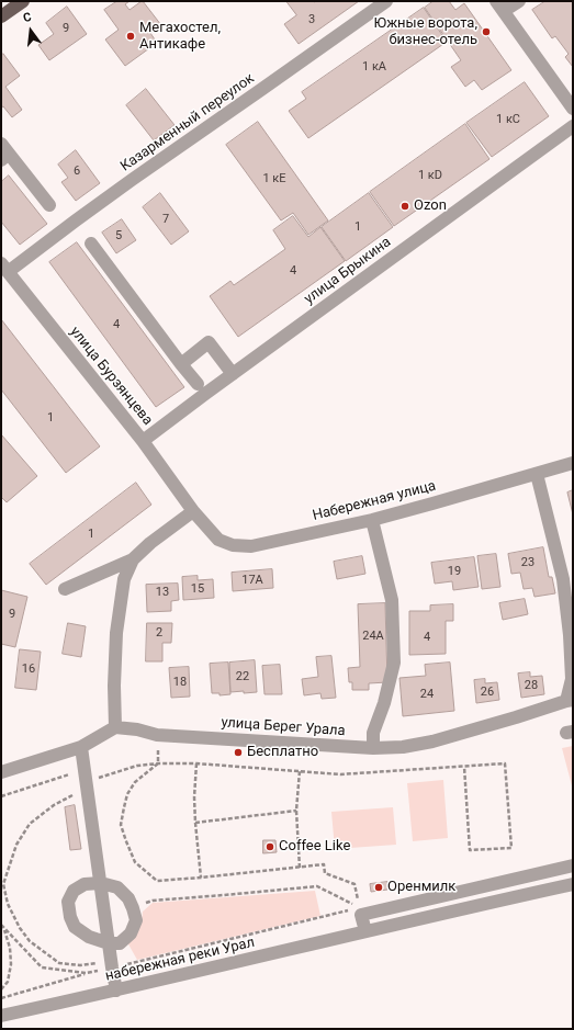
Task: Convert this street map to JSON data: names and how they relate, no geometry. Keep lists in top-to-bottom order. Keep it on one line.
{"streets":{"street":["Казарменный переулок","улица Брыкина","улица Бурзянцева","Набережная улица","улица Берег Урала","набережная реки Урал"]},"crossings":[["Казарменный переулок","улица Бурзянцева"],["улица Брыкина","улица Бурзянцева"],["улица Бурзянцева","Набережная улица"]],"places":["Южные ворота, бизнес-отель","Мегахостел, Антикафе","Ozon","Бесплатно","Coffee Like","Оренмилк"],"house_numbers":["3","9","1 кA","1 кС","6","1 кD","1 кE","7","1","5","4","4","1","1","23","19","17А","15","13","9","2","24А","4","16","22","18","28","26","24"],"north":"top"}
